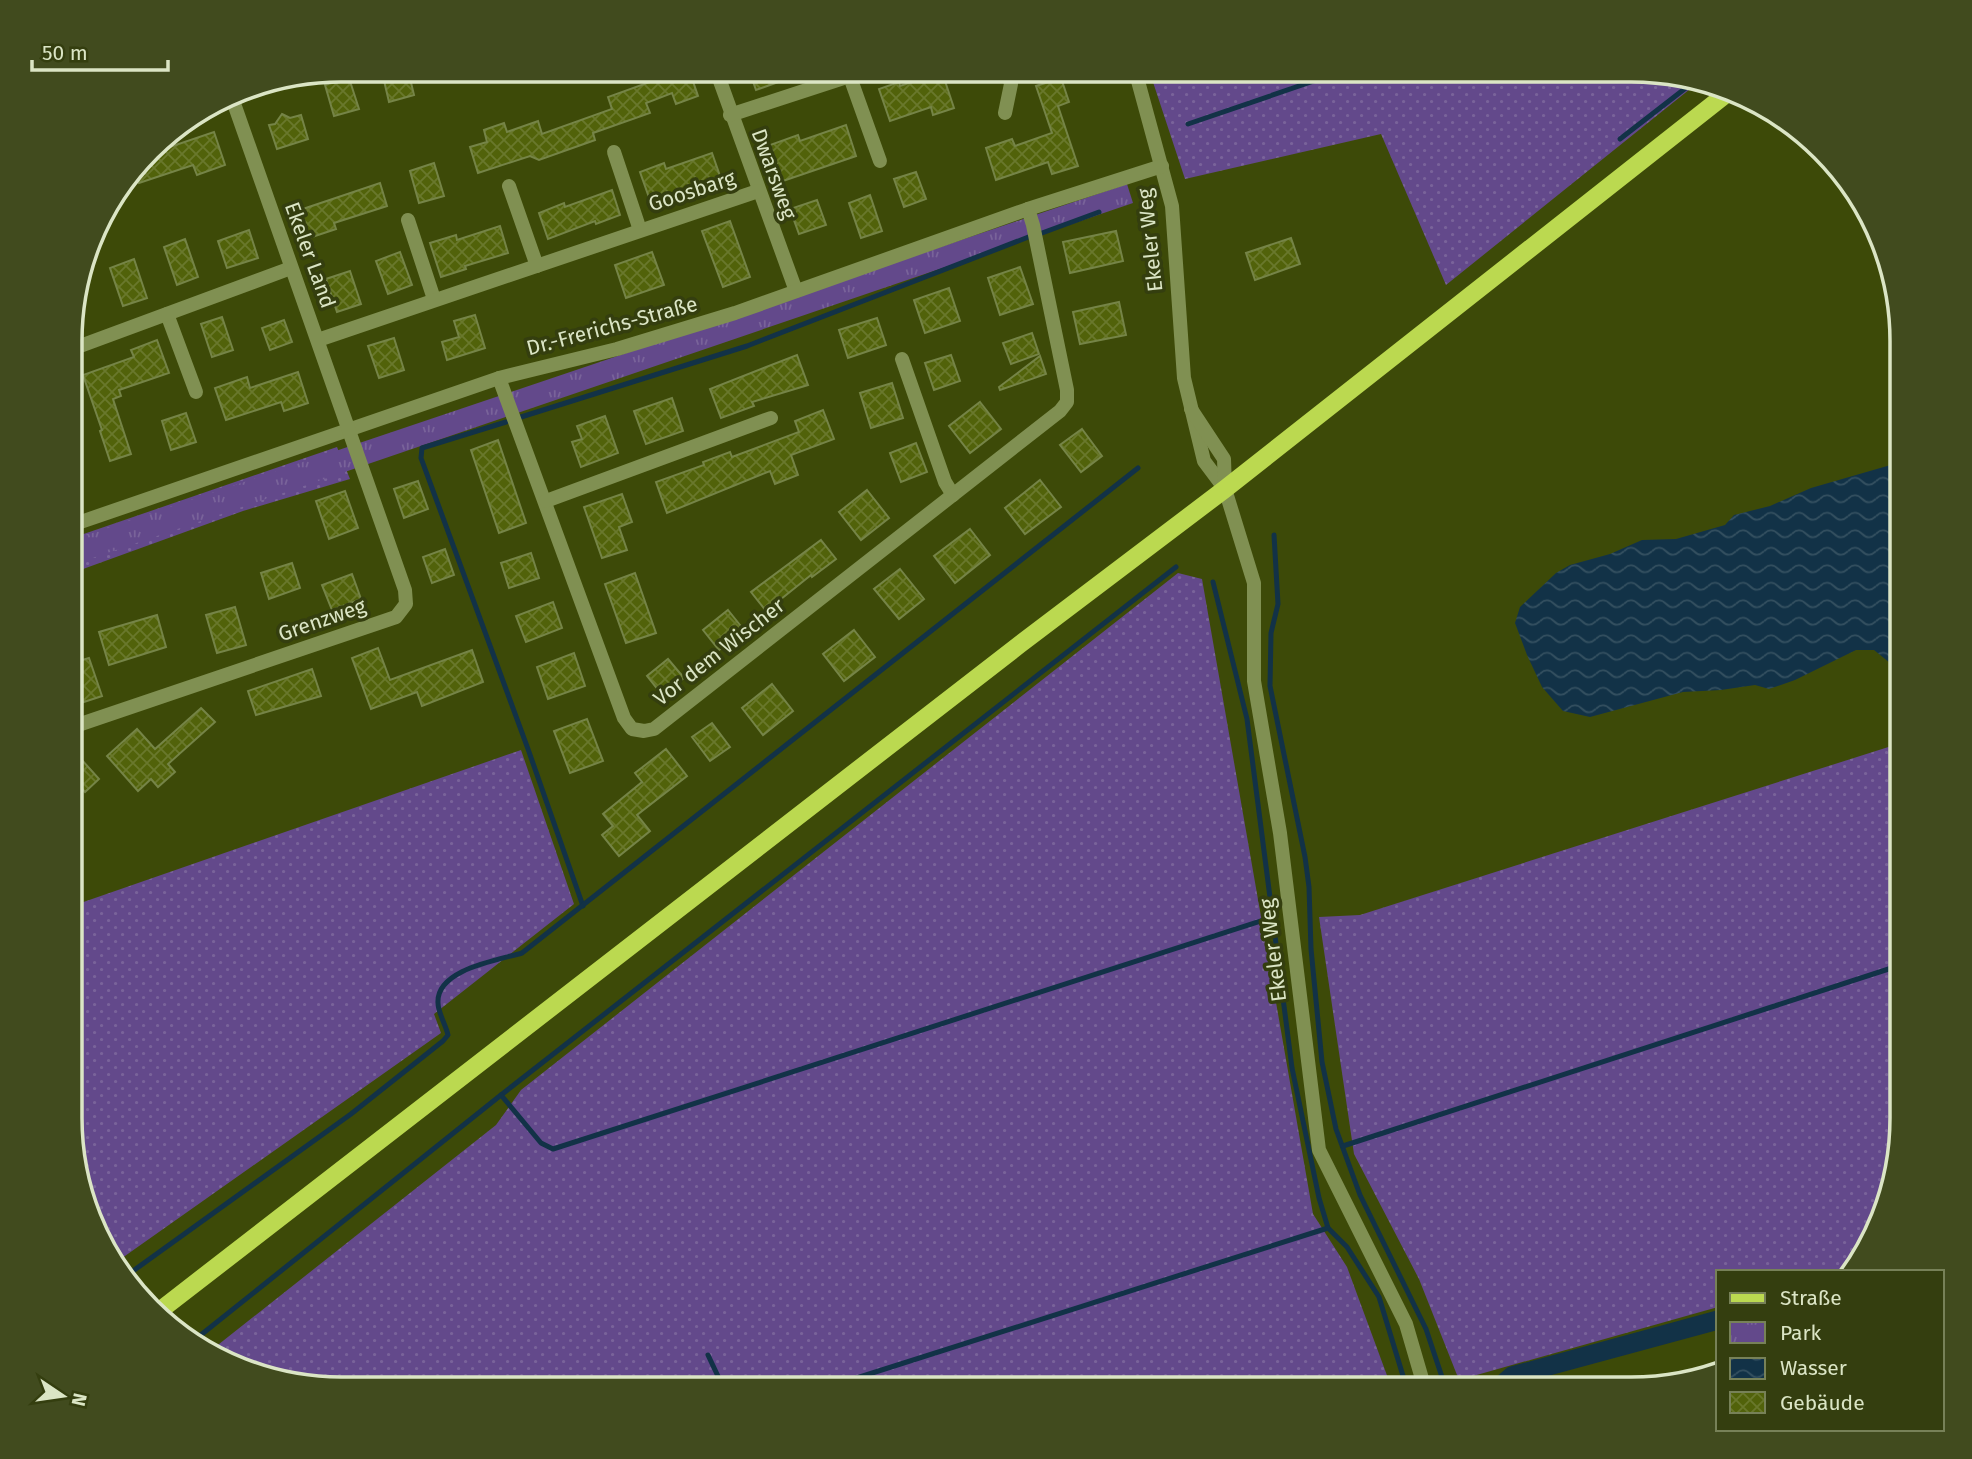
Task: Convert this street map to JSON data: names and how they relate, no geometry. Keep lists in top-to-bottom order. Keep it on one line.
{"streets":{"street":["Dwarsweg","Goosbarg","Ekeler Weg","Ekeler Land","Dr.-Frerichs-Straße","Grenzweg","Vor dem Wischer"]},"crossings":[["Dwarsweg","Goosbarg"],["Dwarsweg","Dr.-Frerichs-Straße"],["Goosbarg","Ekeler Land"],["Ekeler Weg","Dr.-Frerichs-Straße"],["Ekeler Land","Dr.-Frerichs-Straße"],["Ekeler Land","Grenzweg"],["Dr.-Frerichs-Straße","Grenzweg"],["Dr.-Frerichs-Straße","Vor dem Wischer"]],"legend":["Straße","Park","Wasser","Gebäude"],"scale_bar":"50 m","north":"right"}
